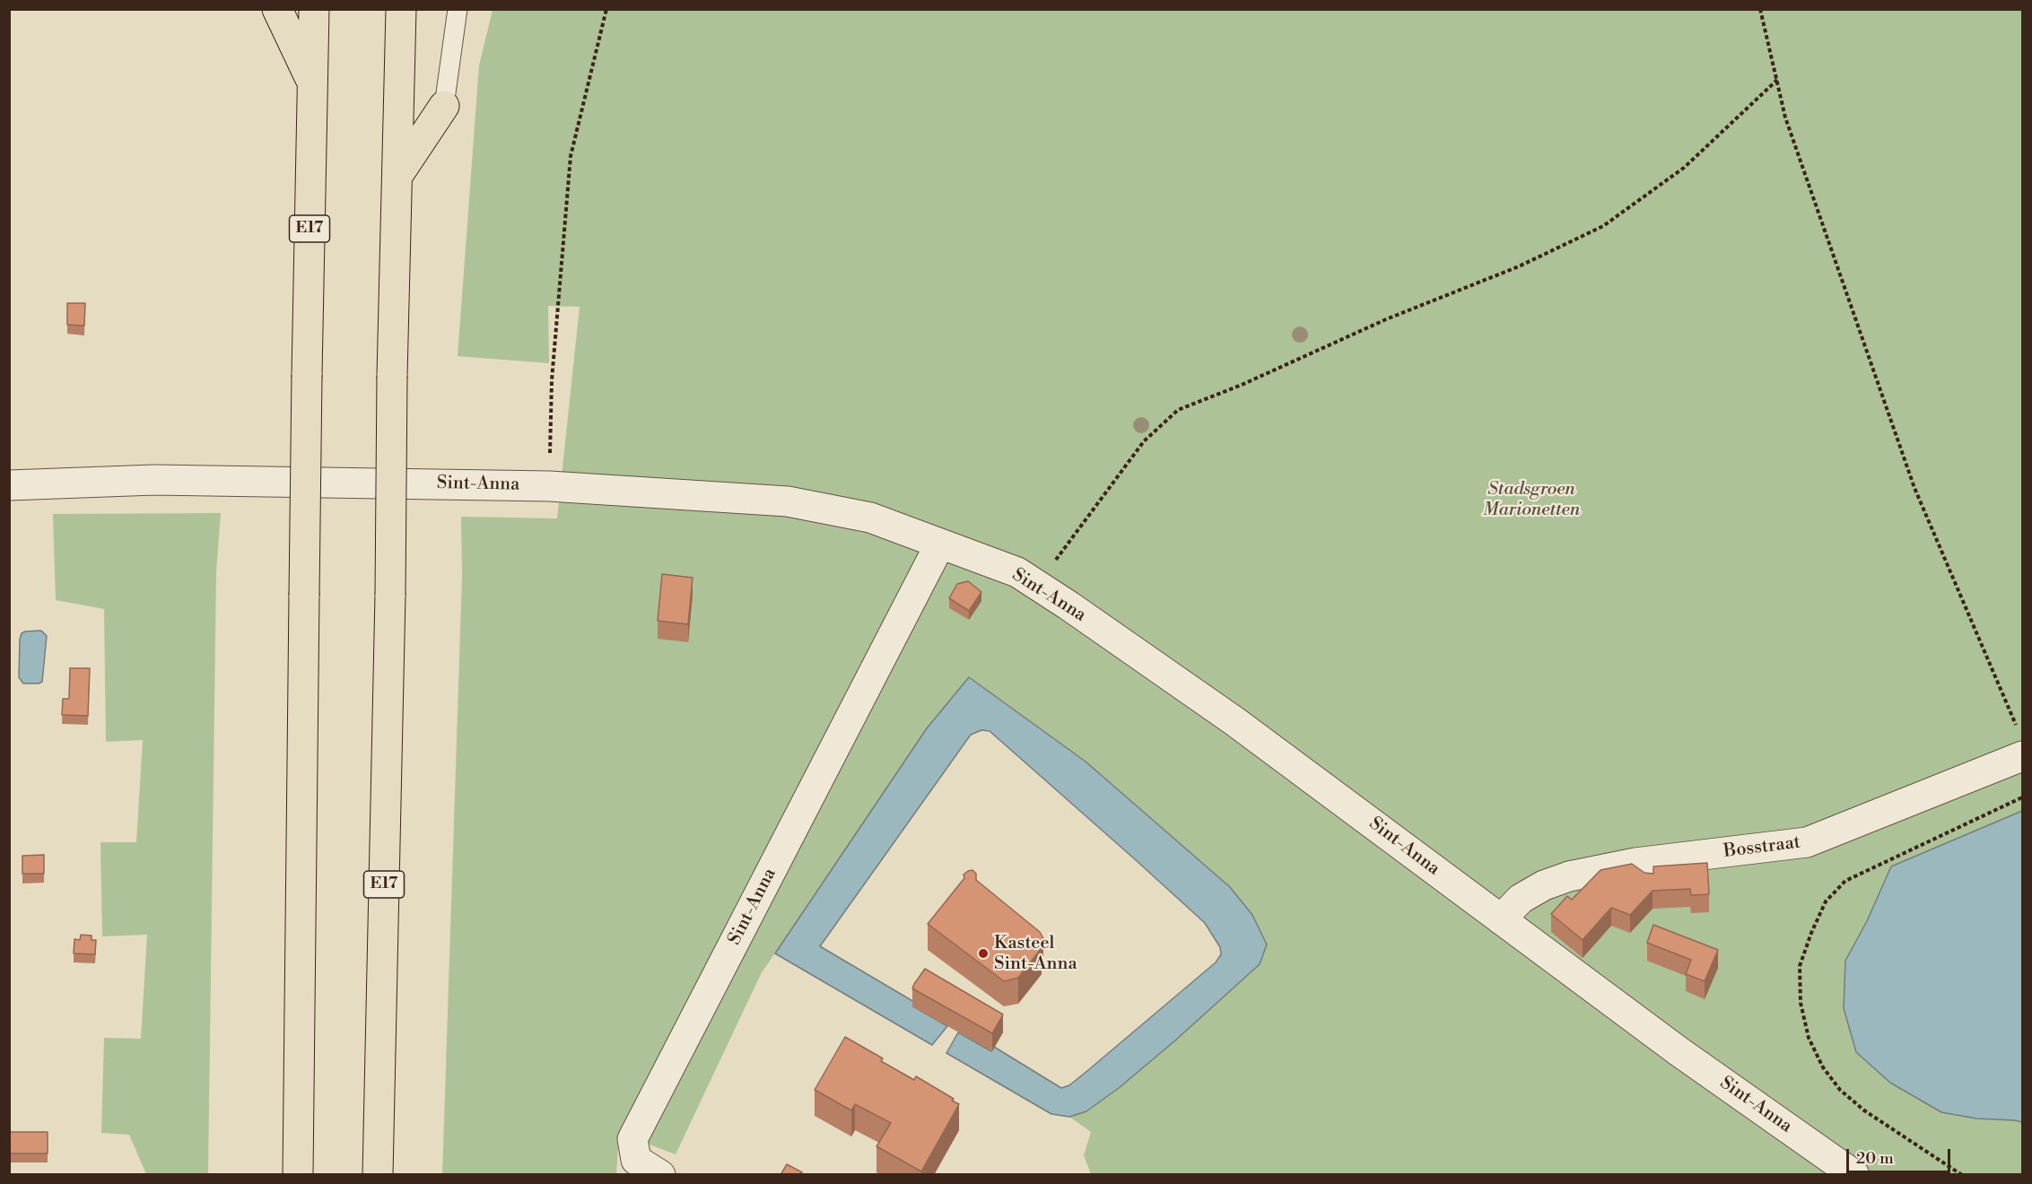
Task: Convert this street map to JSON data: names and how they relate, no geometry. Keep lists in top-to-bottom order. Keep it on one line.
{"streets":{"highway":["E17"],"street":["Sint-Anna","Bosstraat"]},"crossings":[["Sint-Anna","Bosstraat"]],"parks":["Stadsgroen Marionetten"],"places":["Kasteel Sint-Anna"],"scale_bar":"20 m"}
